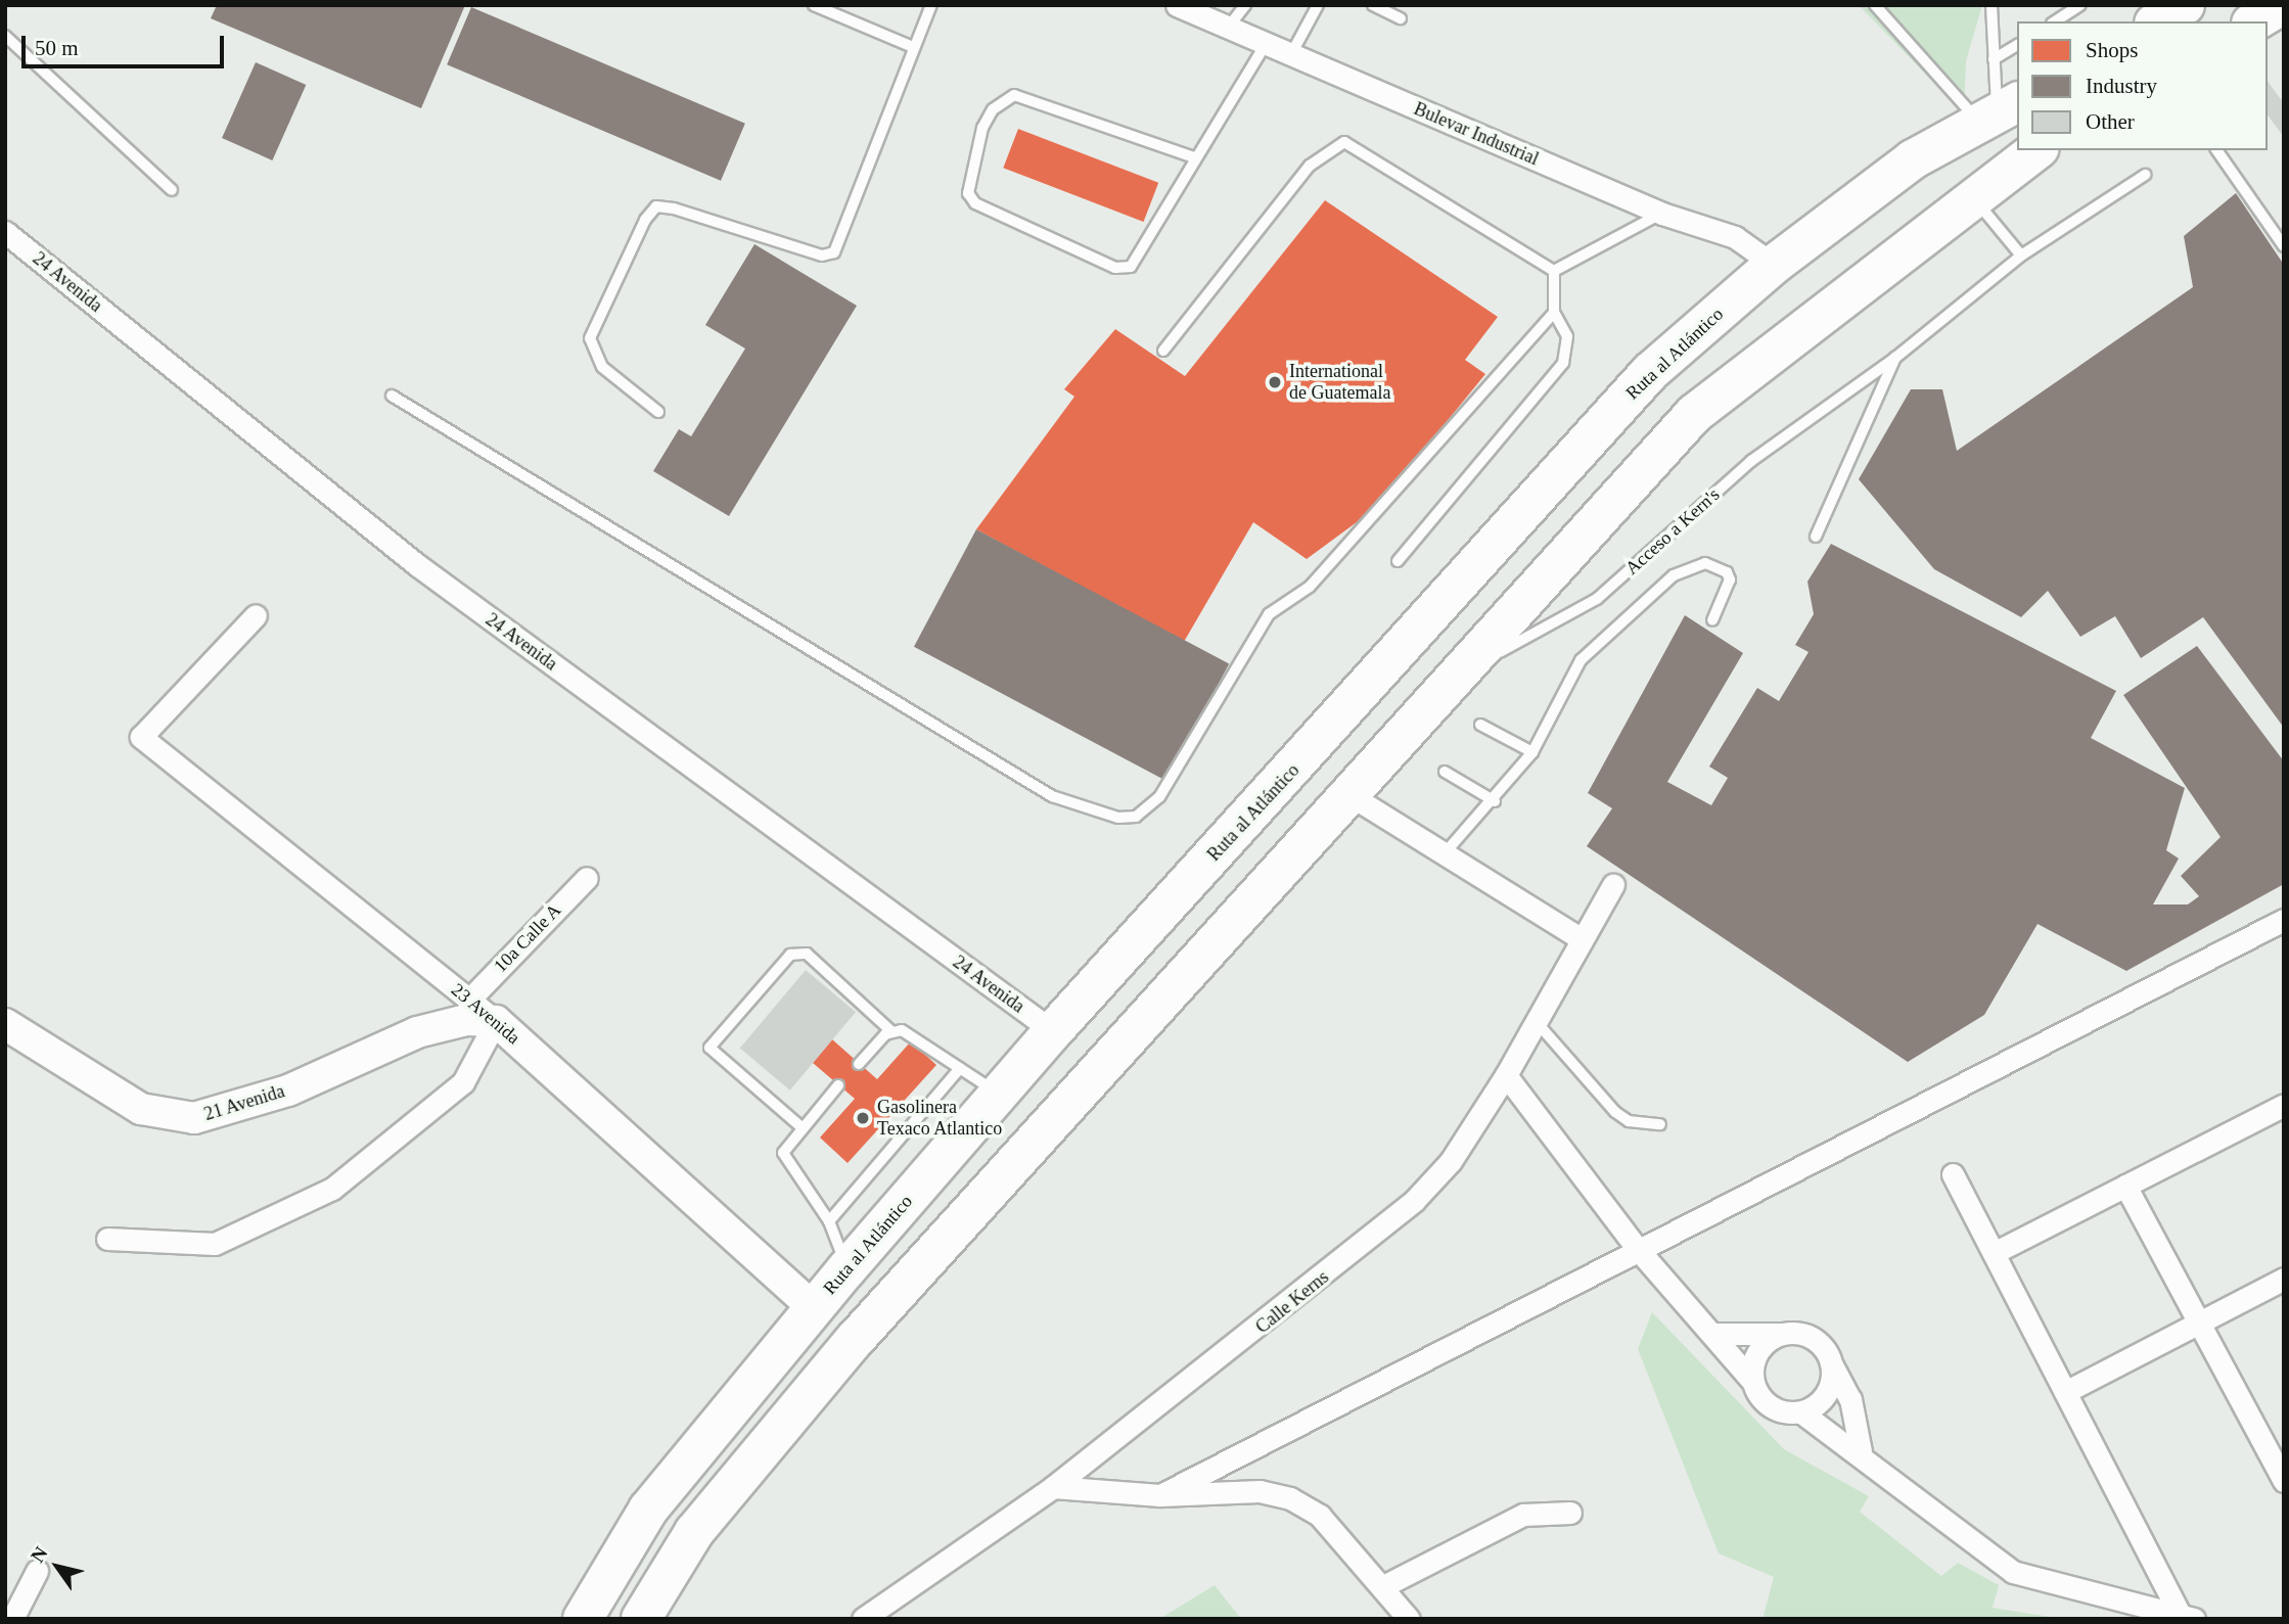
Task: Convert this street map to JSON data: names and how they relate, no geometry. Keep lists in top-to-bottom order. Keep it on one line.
{"streets":{"highway":["Ruta al Atlántico"],"street":["Bulevar Industrial","24 Avenida","10a Calle A","23 Avenida","21 Avenida","Calle Kerns"],"lane":["Acceso a Kern's"]},"crossings":[["Bulevar Industrial","Ruta al Atlántico"],["24 Avenida","Ruta al Atlántico"],["Ruta al Atlántico","23 Avenida"],["10a Calle A","23 Avenida"],["23 Avenida","21 Avenida"]],"places":["International de Guatemala","Gasolinera Texaco Atlantico"],"legend":["Shops","Industry","Other"],"scale_bar":"50 m","north":"top left"}
